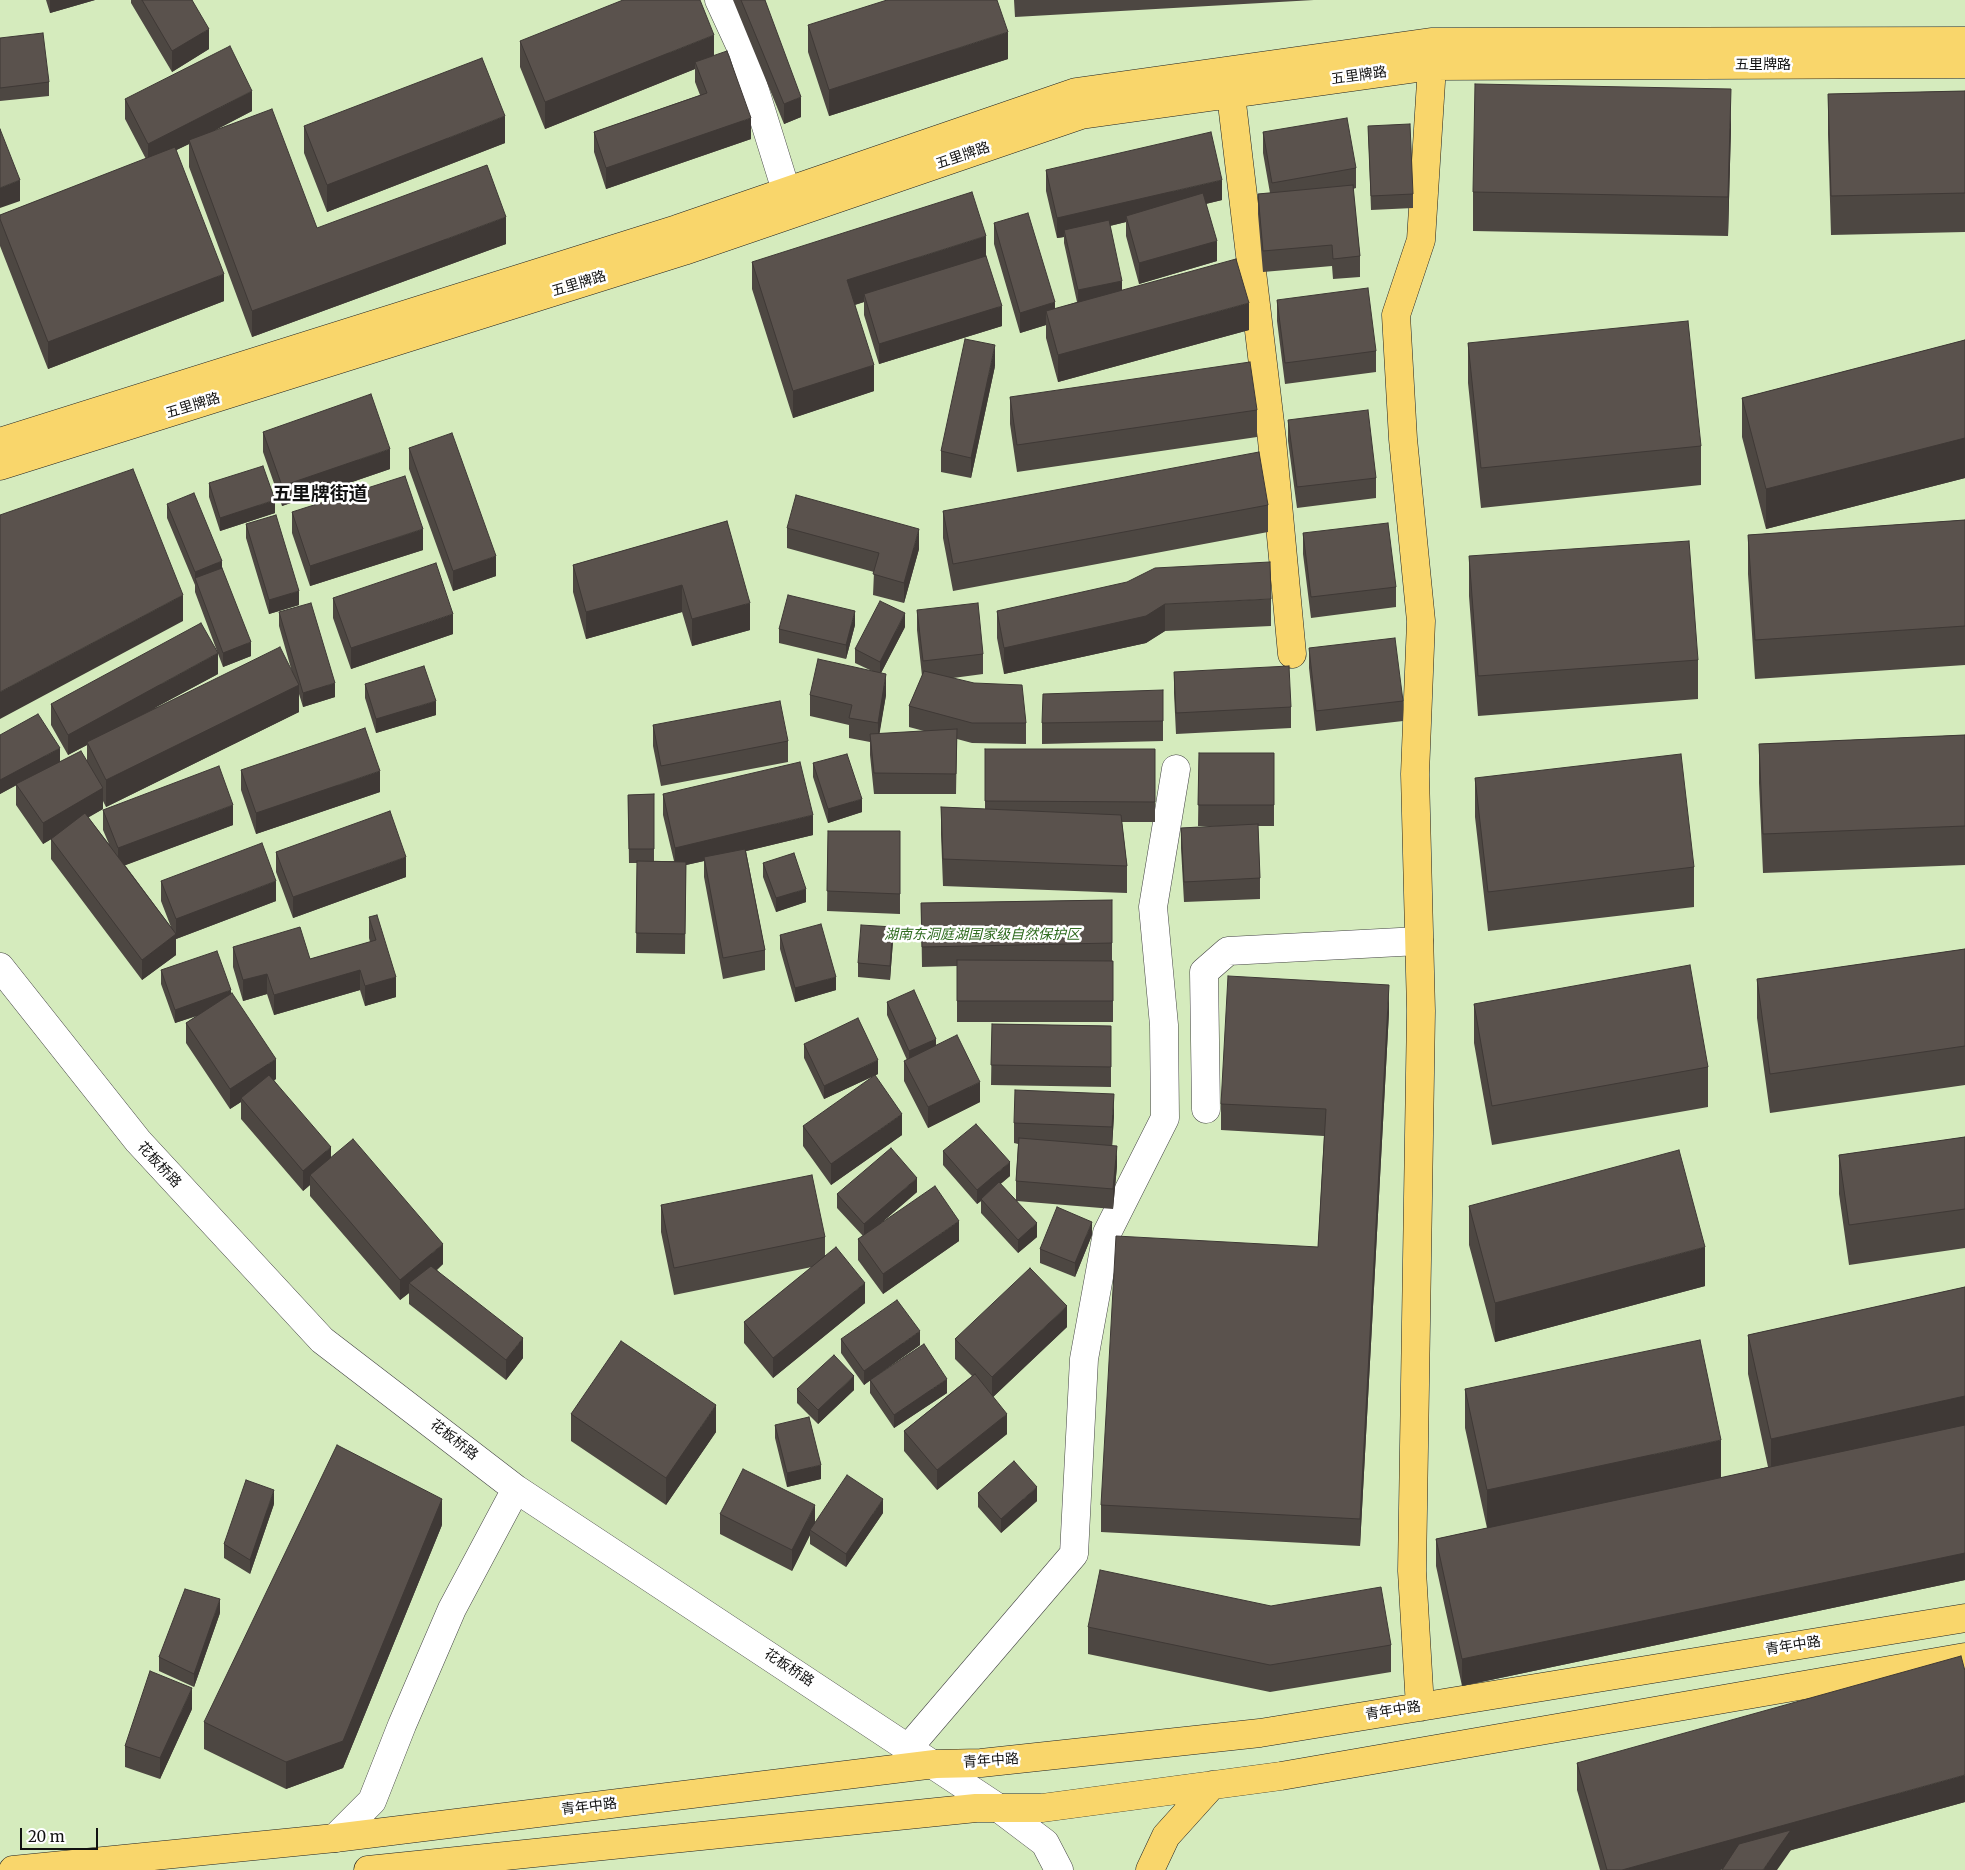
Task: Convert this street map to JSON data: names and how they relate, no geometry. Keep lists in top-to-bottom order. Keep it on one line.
{"streets":{"main road":["五里牌路","青年中路"],"street":["花板桥路"]},"crossings":[["花板桥路","青年中路"]],"districts":["五里牌街道"],"parks":["湖南东洞庭湖国家级自然保护区"],"scale_bar":"20 m"}
